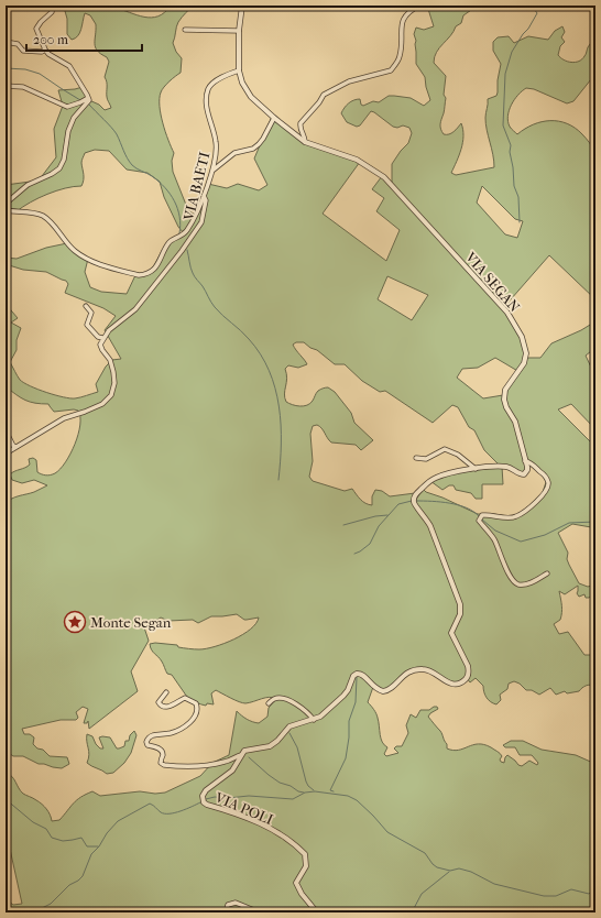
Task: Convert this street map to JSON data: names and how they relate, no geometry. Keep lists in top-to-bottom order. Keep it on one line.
{"streets":{"street":["VIA BAETI","VIA SEGAN","VIA POLI"]},"crossings":[["VIA BAETI","VIA SEGAN"]],"places":{"place":["Monte Segan"]},"scale_bar":"200 m"}
